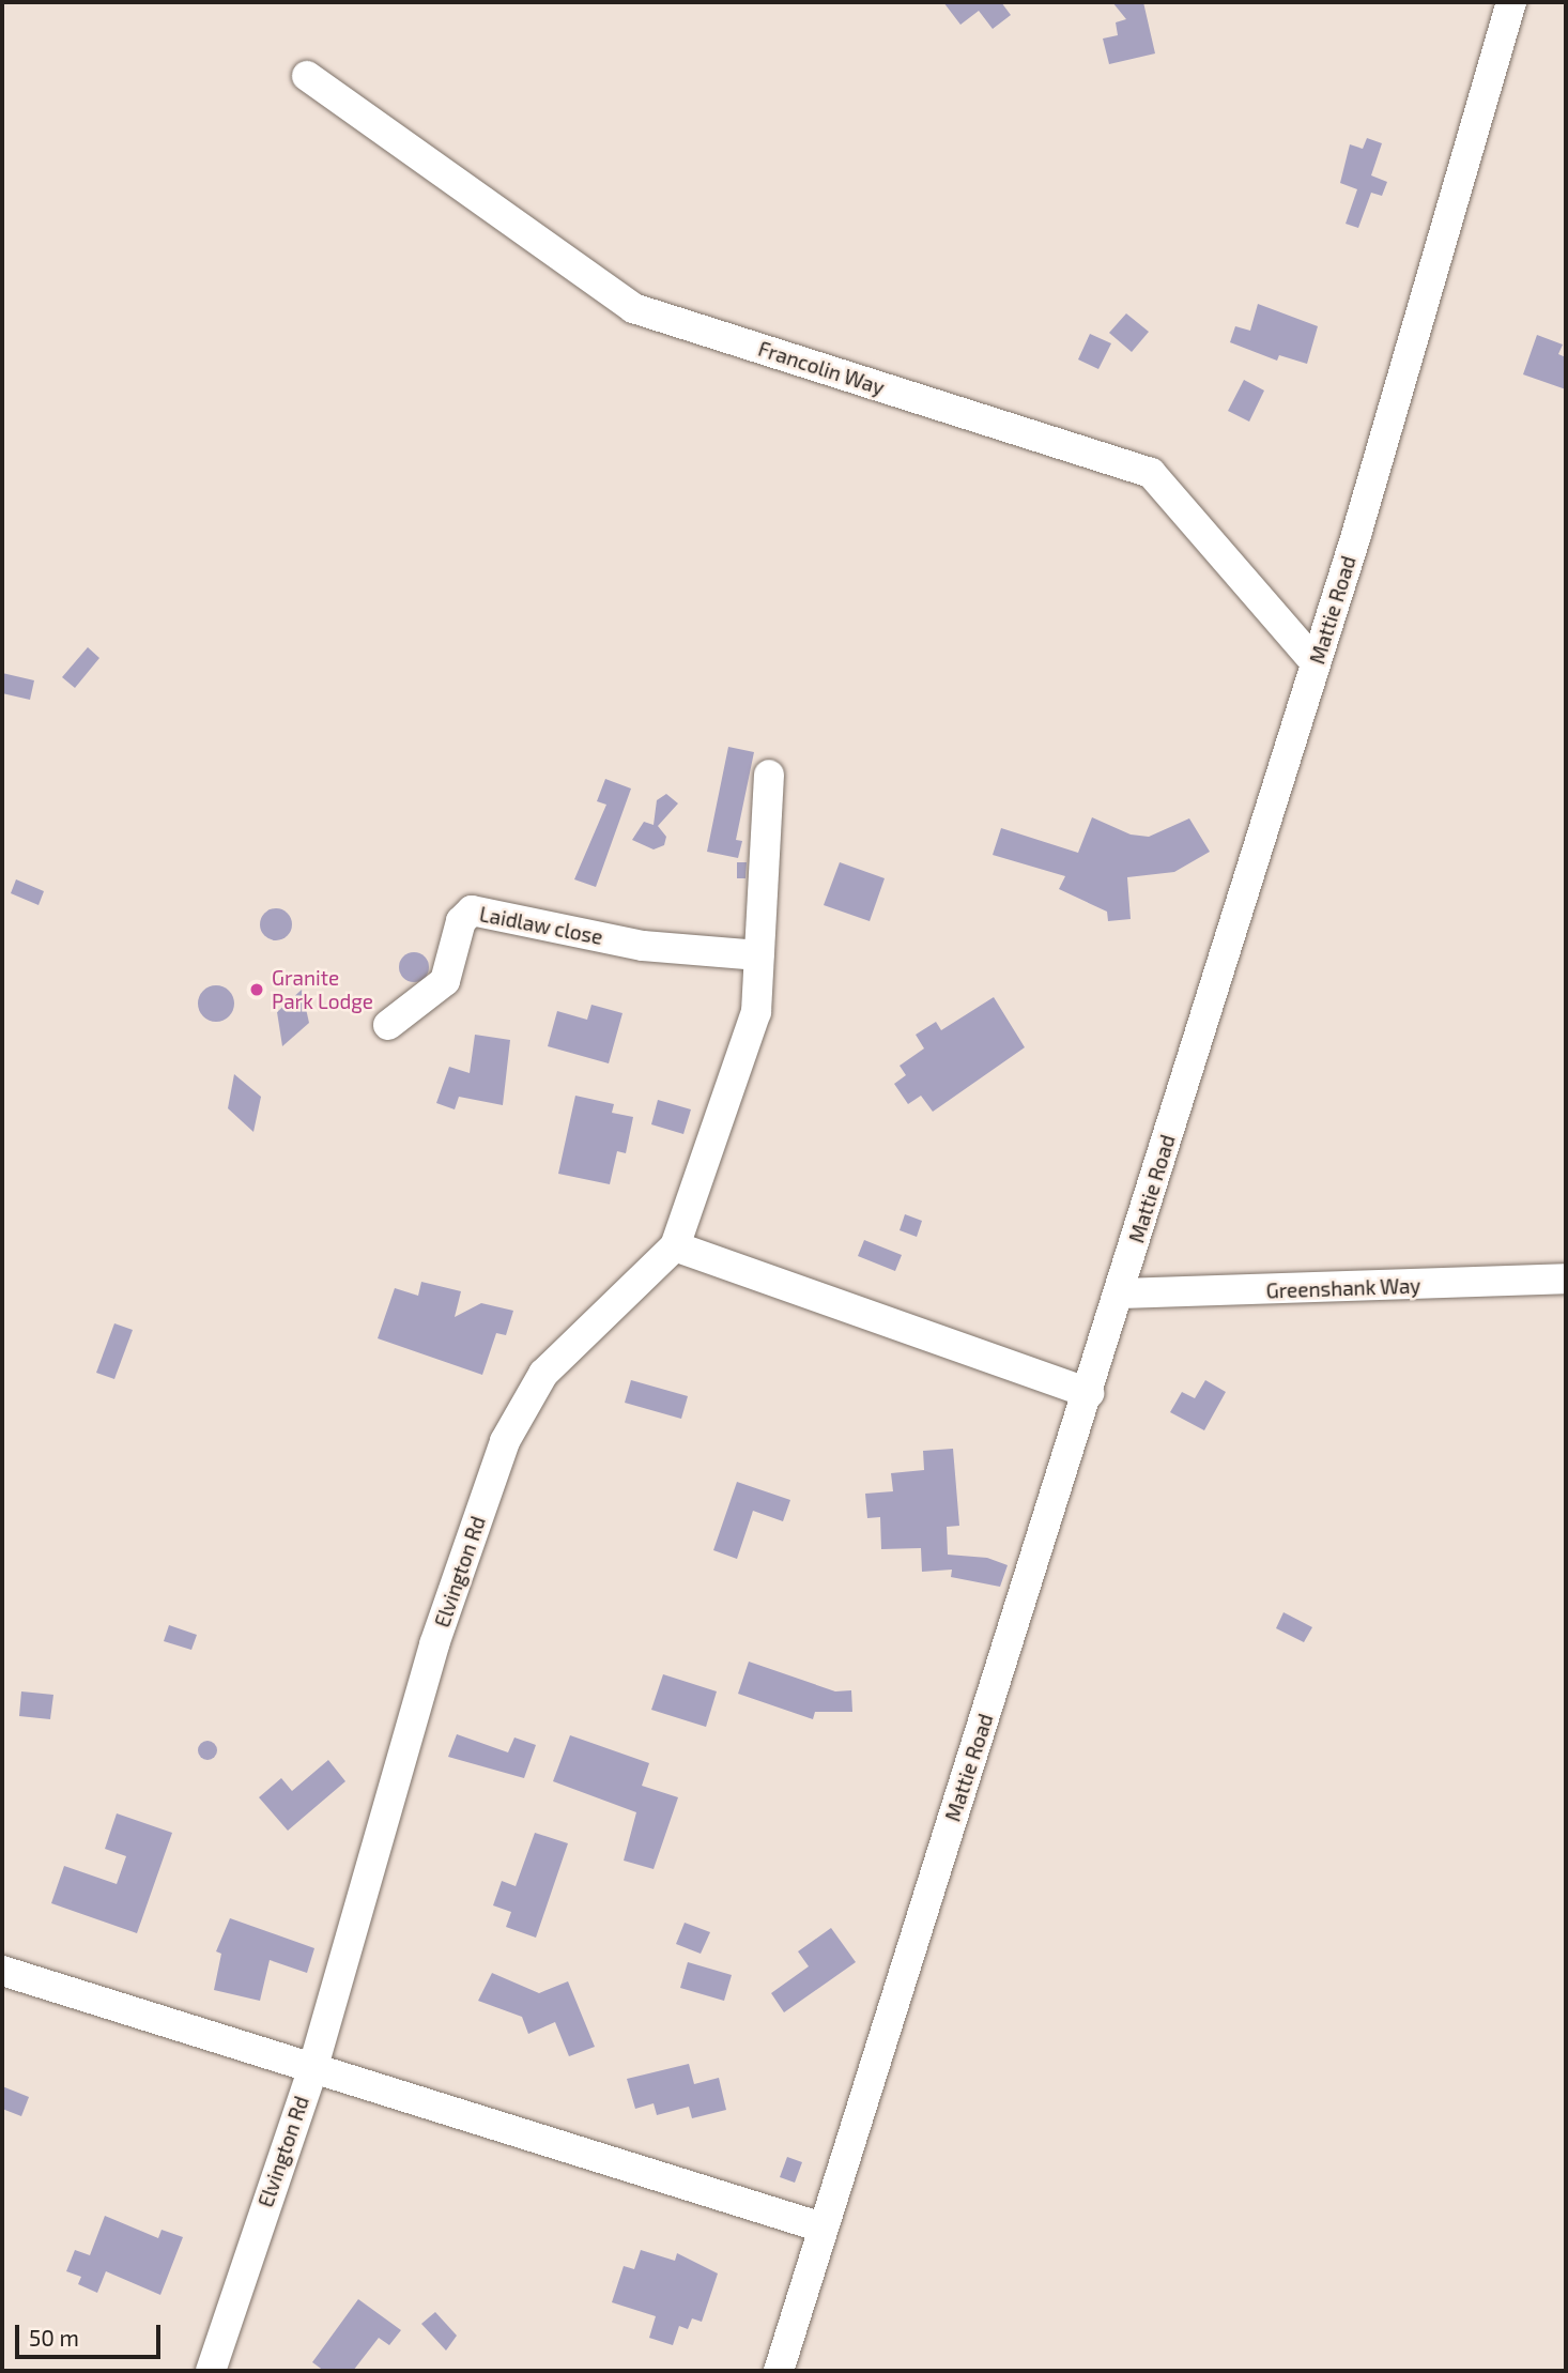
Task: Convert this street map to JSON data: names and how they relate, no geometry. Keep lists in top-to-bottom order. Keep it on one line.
{"streets":{"street":["Francolin Way","Mattie Road","Laidlaw close","Greenshank Way","Elvington Rd"]},"crossings":[["Francolin Way","Mattie Road"],["Mattie Road","Greenshank Way"]],"places":["Granite Park Lodge"],"scale_bar":"50 m"}
